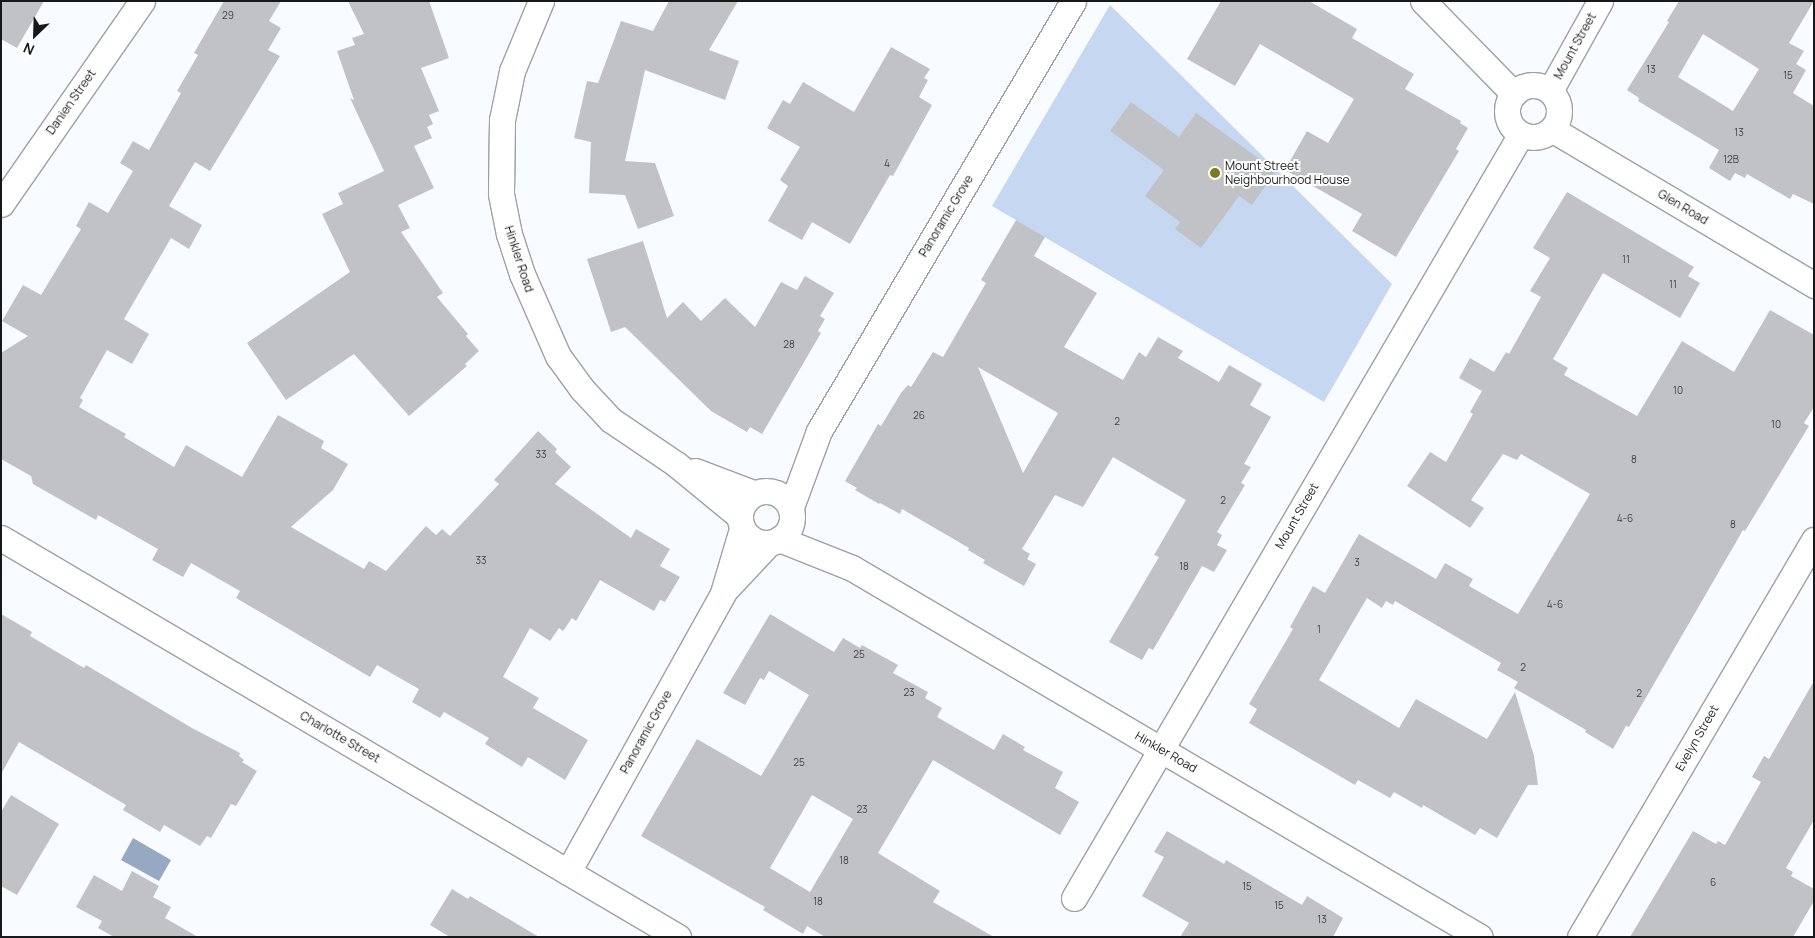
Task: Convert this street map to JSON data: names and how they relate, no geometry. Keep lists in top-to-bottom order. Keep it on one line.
{"streets":{"street":["Mount Street","Danien Street","Glen Road","Panoramic Grove","Hinkler Road","Charlotte Street","Evelyn Street"]},"crossings":[["Mount Street","Glen Road"],["Mount Street","Hinkler Road"],["Panoramic Grove","Hinkler Road"],["Panoramic Grove","Charlotte Street"]],"places":["Mount Street Neighbourhood House"],"house_numbers":["29","13","15","13","12B","4","11","11","28","10","26","2","10","33","8","2","4-6","8","33","3","18","4-6","1","25","2","23","2","25","23","18","6","15","18","15","13"],"north":"bottom left"}
